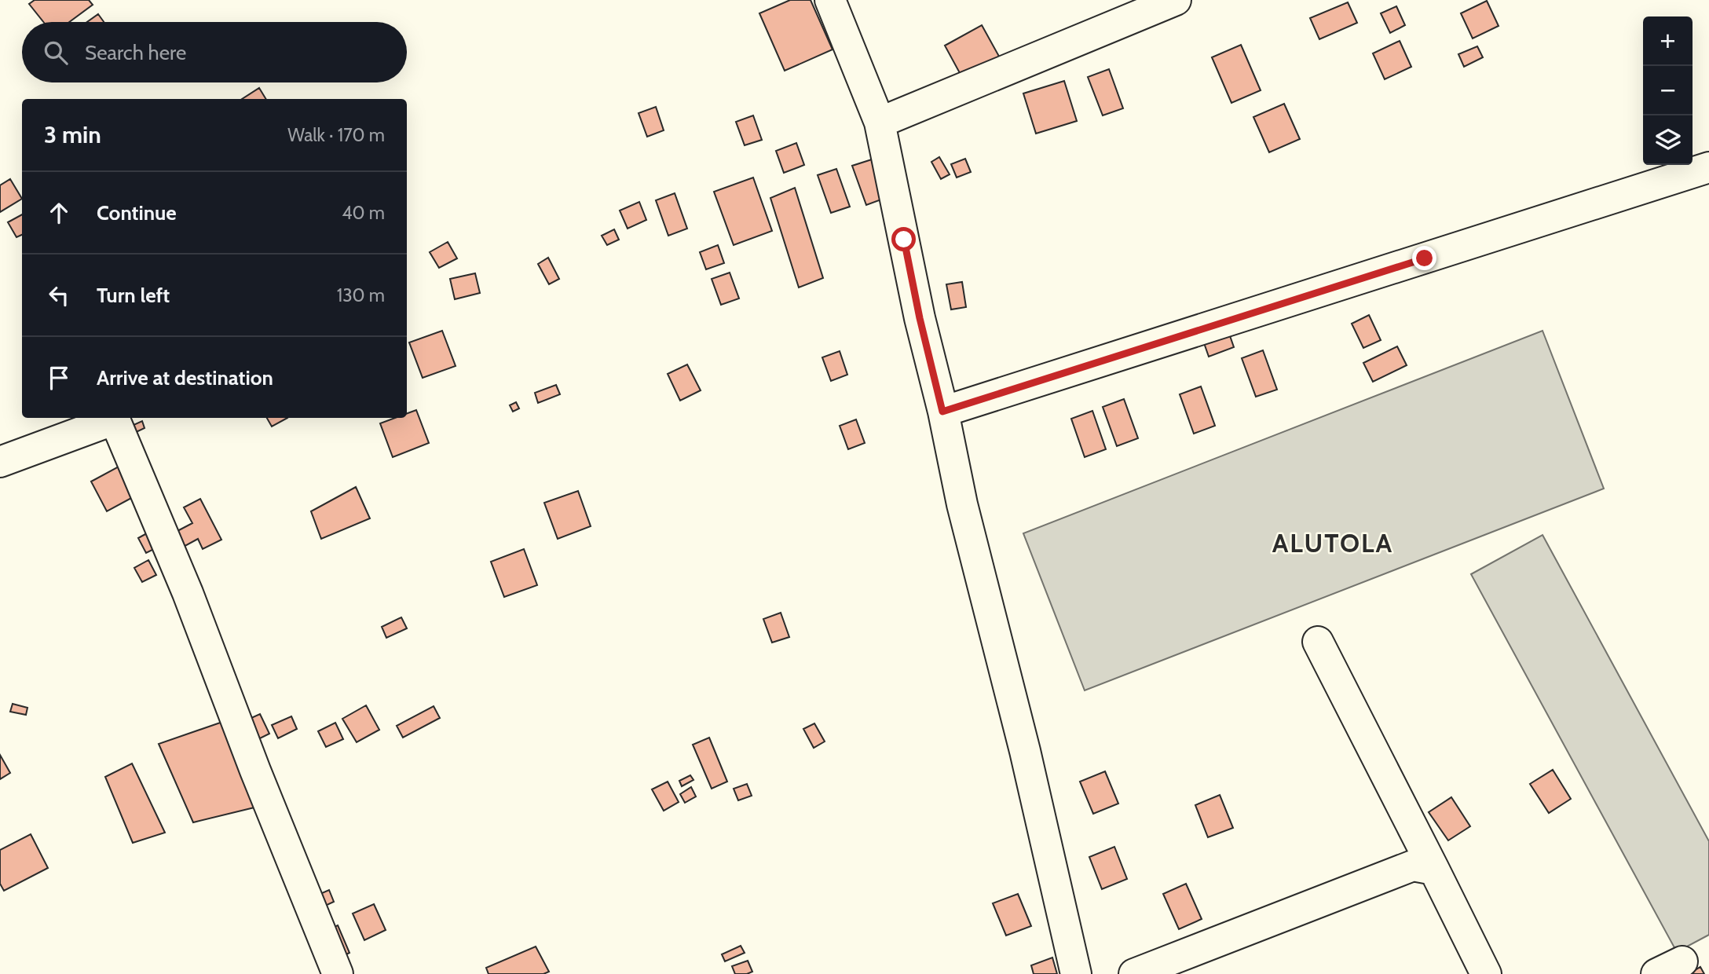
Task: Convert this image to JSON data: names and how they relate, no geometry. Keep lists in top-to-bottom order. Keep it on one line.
{"districts":["ALUTOLA"],"page":{"map_buttons":["+","−"],"search":"Search here","heading":["3 min","Walk · 170 m"],"list":[["Continue","40 m"],["Turn left","130 m"],"Arrive at destination"]}}
